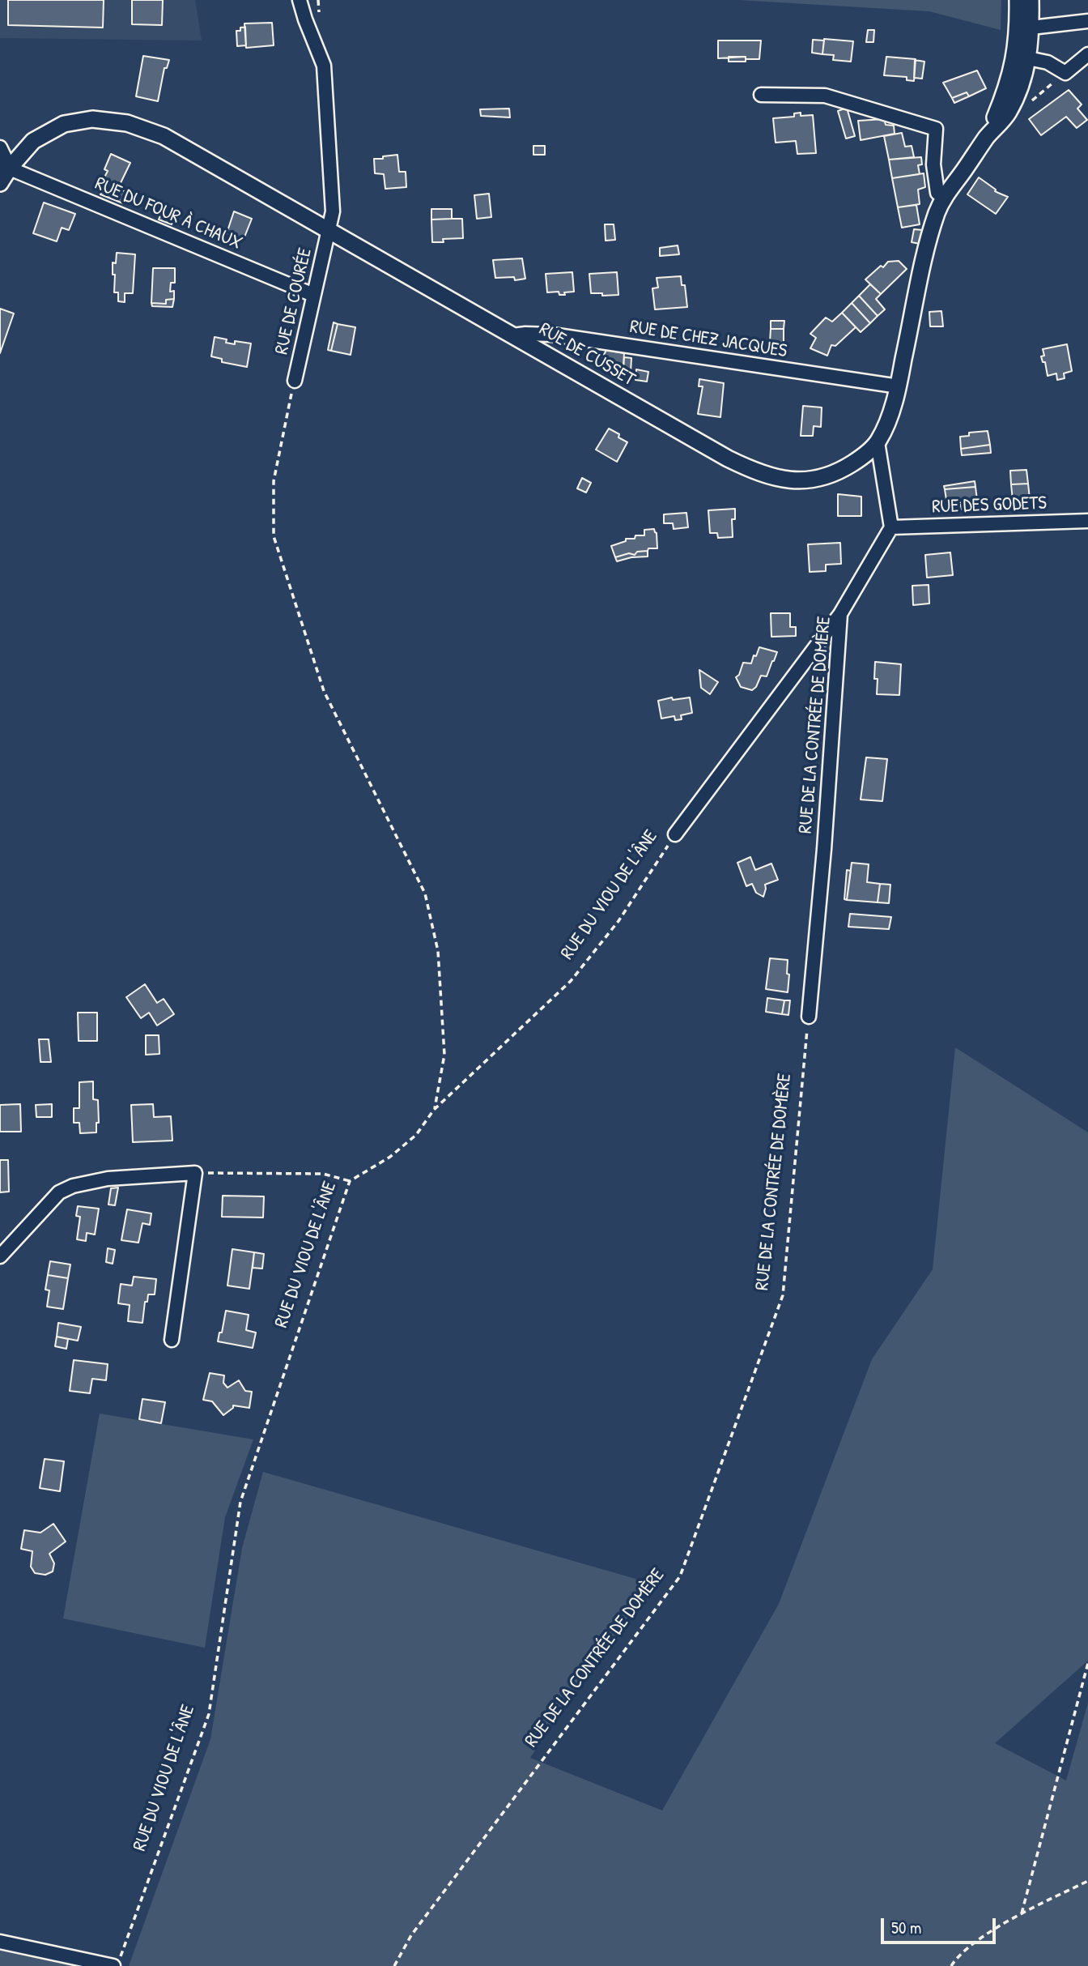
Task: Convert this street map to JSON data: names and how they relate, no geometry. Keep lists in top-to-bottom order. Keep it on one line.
{"streets":{"street":["RUE DU FOUR À CHAUX","RUE DE COURÉE","RUE DE CHEZ JACQUES","RUE DE CUSSET","RUE DES GODETS","RUE DE LA CONTRÉE DE DOMÈRE","RUE DU VIOU DE L'ÂNE"]},"crossings":[["RUE DU FOUR À CHAUX","RUE DE COURÉE"],["RUE DU FOUR À CHAUX","RUE DE CUSSET"],["RUE DE COURÉE","RUE DE CUSSET"],["RUE DE CHEZ JACQUES","RUE DE CUSSET"],["RUE DES GODETS","RUE DE LA CONTRÉE DE DOMÈRE"],["RUE DE LA CONTRÉE DE DOMÈRE","RUE DU VIOU DE L'ÂNE"]],"scale_bar":"50 m"}
